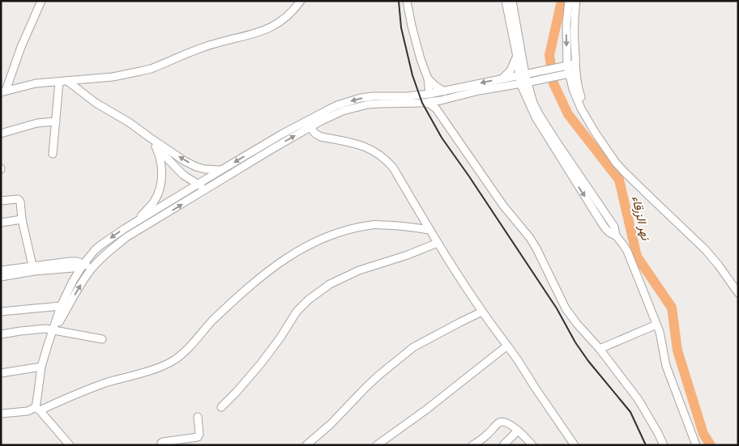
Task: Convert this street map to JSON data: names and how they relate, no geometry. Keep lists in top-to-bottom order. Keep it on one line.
{"water":["نهر الزرقاء"]}
